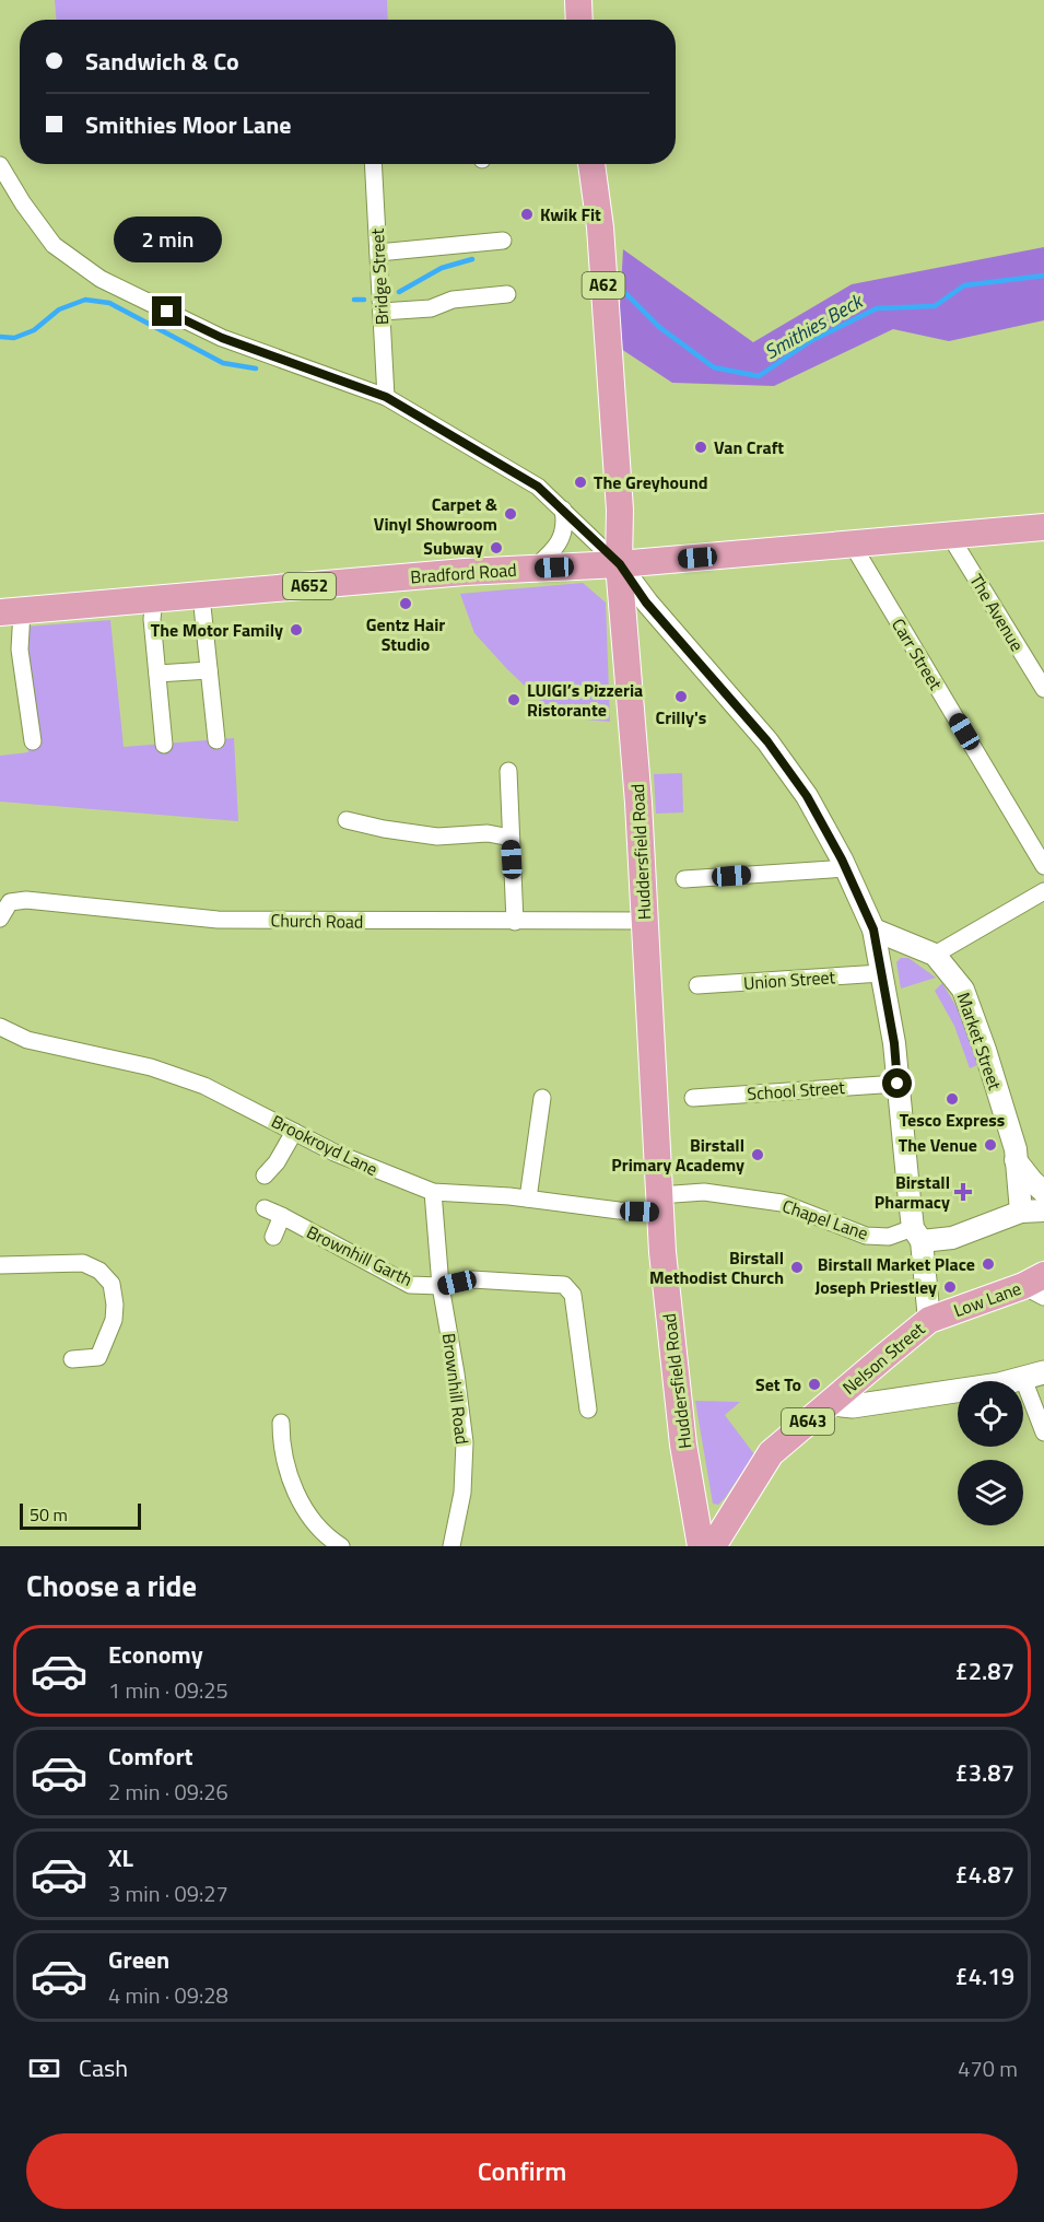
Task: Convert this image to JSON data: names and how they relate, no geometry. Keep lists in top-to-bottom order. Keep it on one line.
{"streets":{"main road":["A62","Bradford Road","A652","Huddersfield Road","Low Lane","Nelson Street","A643"],"street":["Bridge Street","The Avenue","Carr Street","Church Road","Union Street","Market Street","School Street","Brookroyd Lane","Chapel Lane","Brownhill Garth","Brownhill Road"]},"crossings":[["Bradford Road","The Avenue"],["Bradford Road","Carr Street"],["Bradford Road","Huddersfield Road"],["Huddersfield Road","Church Road"],["Huddersfield Road","Brookroyd Lane"],["Huddersfield Road","Chapel Lane"],["Market Street","Chapel Lane"],["Brookroyd Lane","Chapel Lane"],["Brookroyd Lane","Brownhill Road"],["Brownhill Garth","Brownhill Road"],["Low Lane","Nelson Street"]],"water":["Smithies Beck"],"places":{"other":["Kwik Fit","Van Craft","The Greyhound","Carpet & Vinyl Showroom","Subway","Gentz Hair Studio","The Motor Family","Crilly's","LUIGI’s Pizzeria Ristorante","Tesco Express","The Venue","Birstall Primary Academy","Birstall Market Place","Birstall Methodist Church","Joseph Priestley","Set To"],"health":["Birstall Pharmacy"]},"scale_bar":"50 m","page":{"banner":["Sandwich & Co","Smithies Moor Lane"],"bubble":"2 min","scale":"50 m","heading":"Choose a ride","list":[{"name":"Economy","note":"1 min · 09:25","value":"£2.87"},{"name":"Comfort","note":"2 min · 09:26","value":"£3.87"},{"name":"XL","note":"3 min · 09:27","value":"£4.87"},{"name":"Green","note":"4 min · 09:28","value":"£4.19"}],"pay":["Cash","470 m"],"buttons":"Confirm"}}
